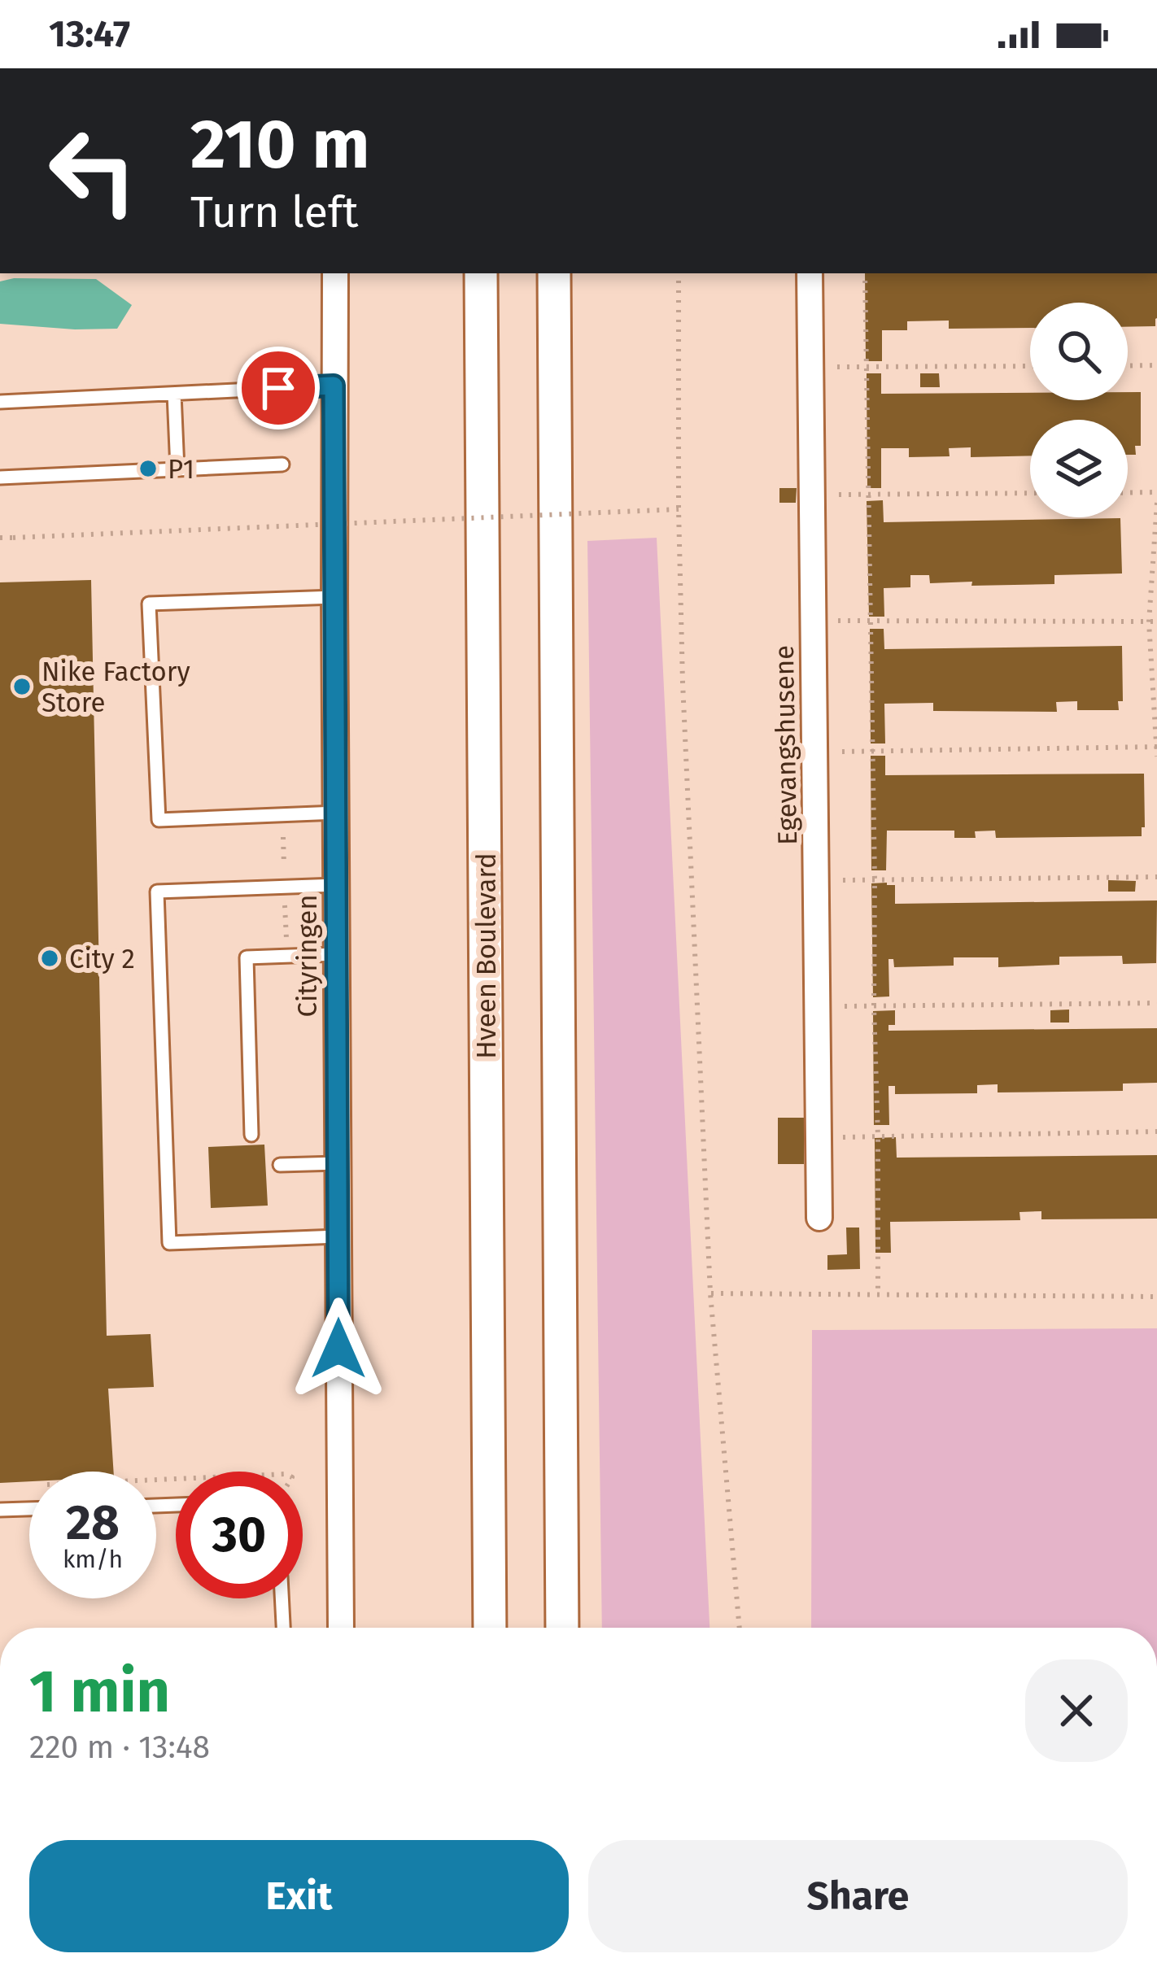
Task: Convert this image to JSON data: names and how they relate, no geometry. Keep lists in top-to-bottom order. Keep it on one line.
{"streets":{"street":["Egevangshusene","Cityringen","Hveen Boulevard"]},"places":["P1","Nike Factory Store","City 2"],"page":{"status":"13:47","turn":["210 m","Turn left"],"speed":"28 km/h","limit":"30","heading":["1 min","220 m · 13:48"],"buttons":["Exit","Share"]}}
